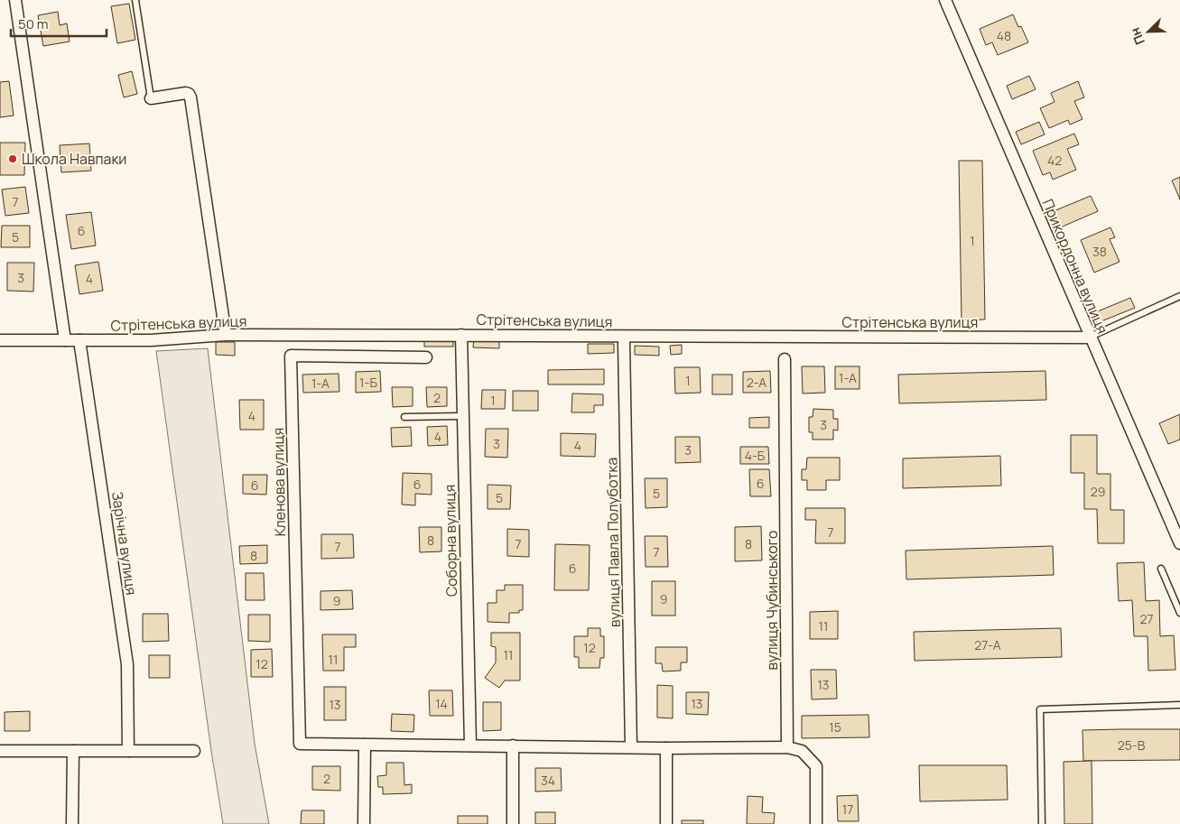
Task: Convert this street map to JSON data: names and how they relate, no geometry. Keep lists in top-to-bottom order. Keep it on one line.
{"streets":{"street":["Прикордонна вулиця","Стрітенська вулиця","Кленова вулиця","Соборна вулиця","вулиця Павла Полуботка","Зарічна вулиця","вулиця Чубинського"]},"crossings":[["Прикордонна вулиця","Стрітенська вулиця"],["Стрітенська вулиця","Соборна вулиця"],["Стрітенська вулиця","вулиця Павла Полуботка"],["Стрітенська вулиця","Зарічна вулиця"]],"places":["Школа Навпаки"],"house_numbers":["48","42","7","6","5","1","38","3","4","1-А","1","1-Б","2-А","1-А","2","1","4","3","4","3","4","3","4-Б","6","6","6","29","5","5","7","8","7","8","7","7","8","6","9","9","27","11","27-А","12","11","11","12","13","14","13","13","15","25-В","2","34","17"],"scale_bar":"50 m","north":"bottom left"}
